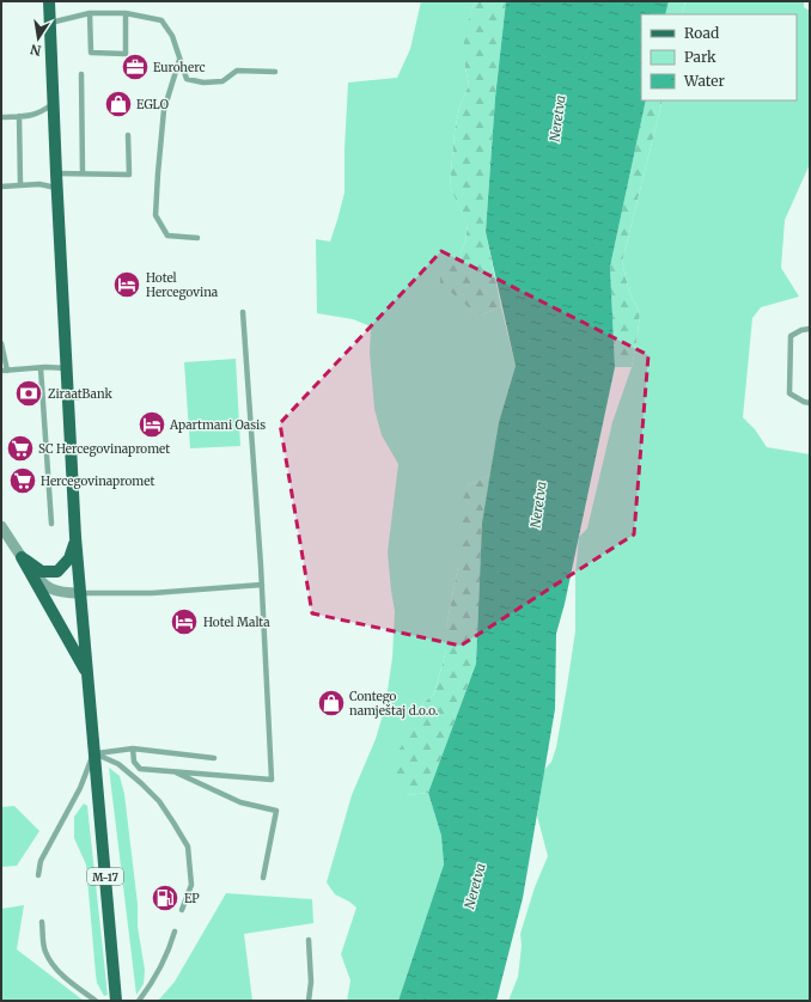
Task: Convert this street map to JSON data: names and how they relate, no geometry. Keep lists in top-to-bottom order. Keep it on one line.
{"streets":{"main road":["M-17"]},"water":["Neretva"],"places":{"office":["Euroherc"],"shop":["EGLO","Contego namještaj d.o.o."],"hotel":["Hotel Hercegovina","Apartmani Oasis","Hotel Malta"],"bank":["ZiraatBank"],"supermarket":["SC Hercegovinapromet","Hercegovinapromet"],"fuel station":["EP"]},"legend":["Road","Park","Water"],"north":"bottom"}
